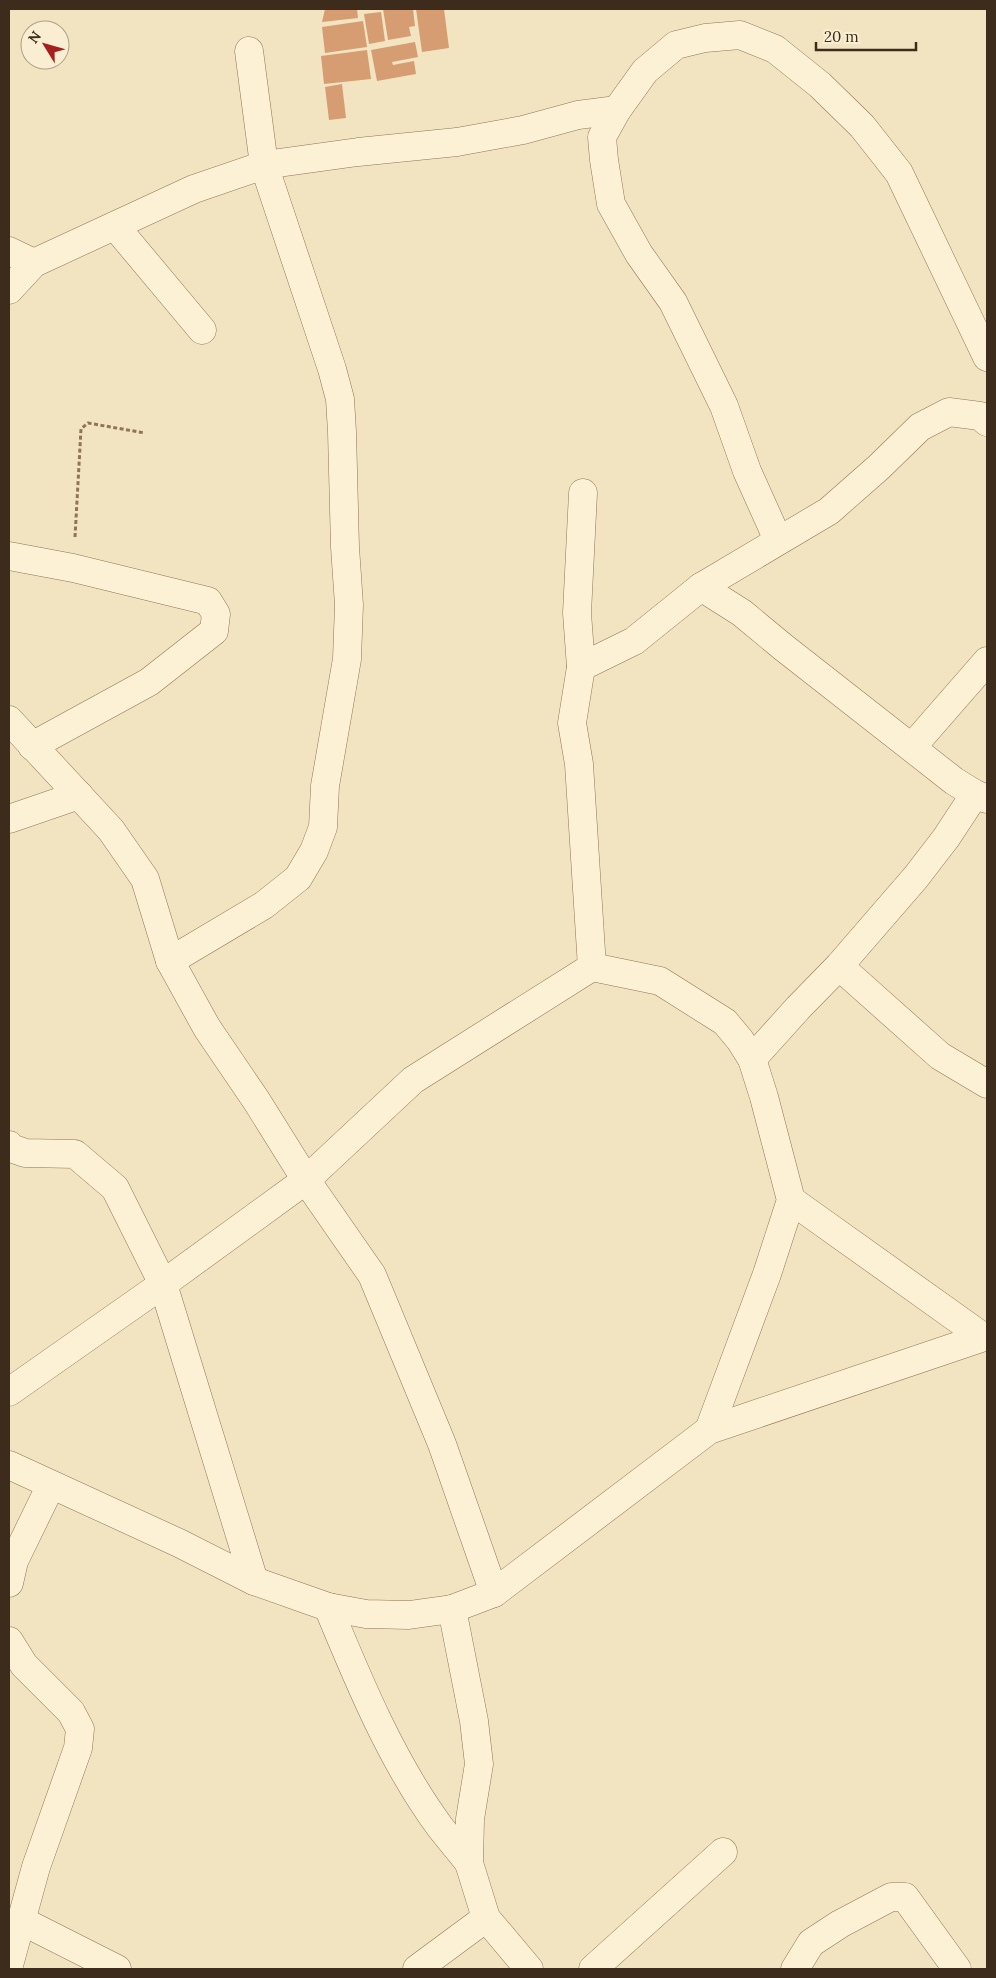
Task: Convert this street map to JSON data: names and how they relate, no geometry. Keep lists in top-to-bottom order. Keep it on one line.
{"scale_bar":"20 m","north":"top left"}
